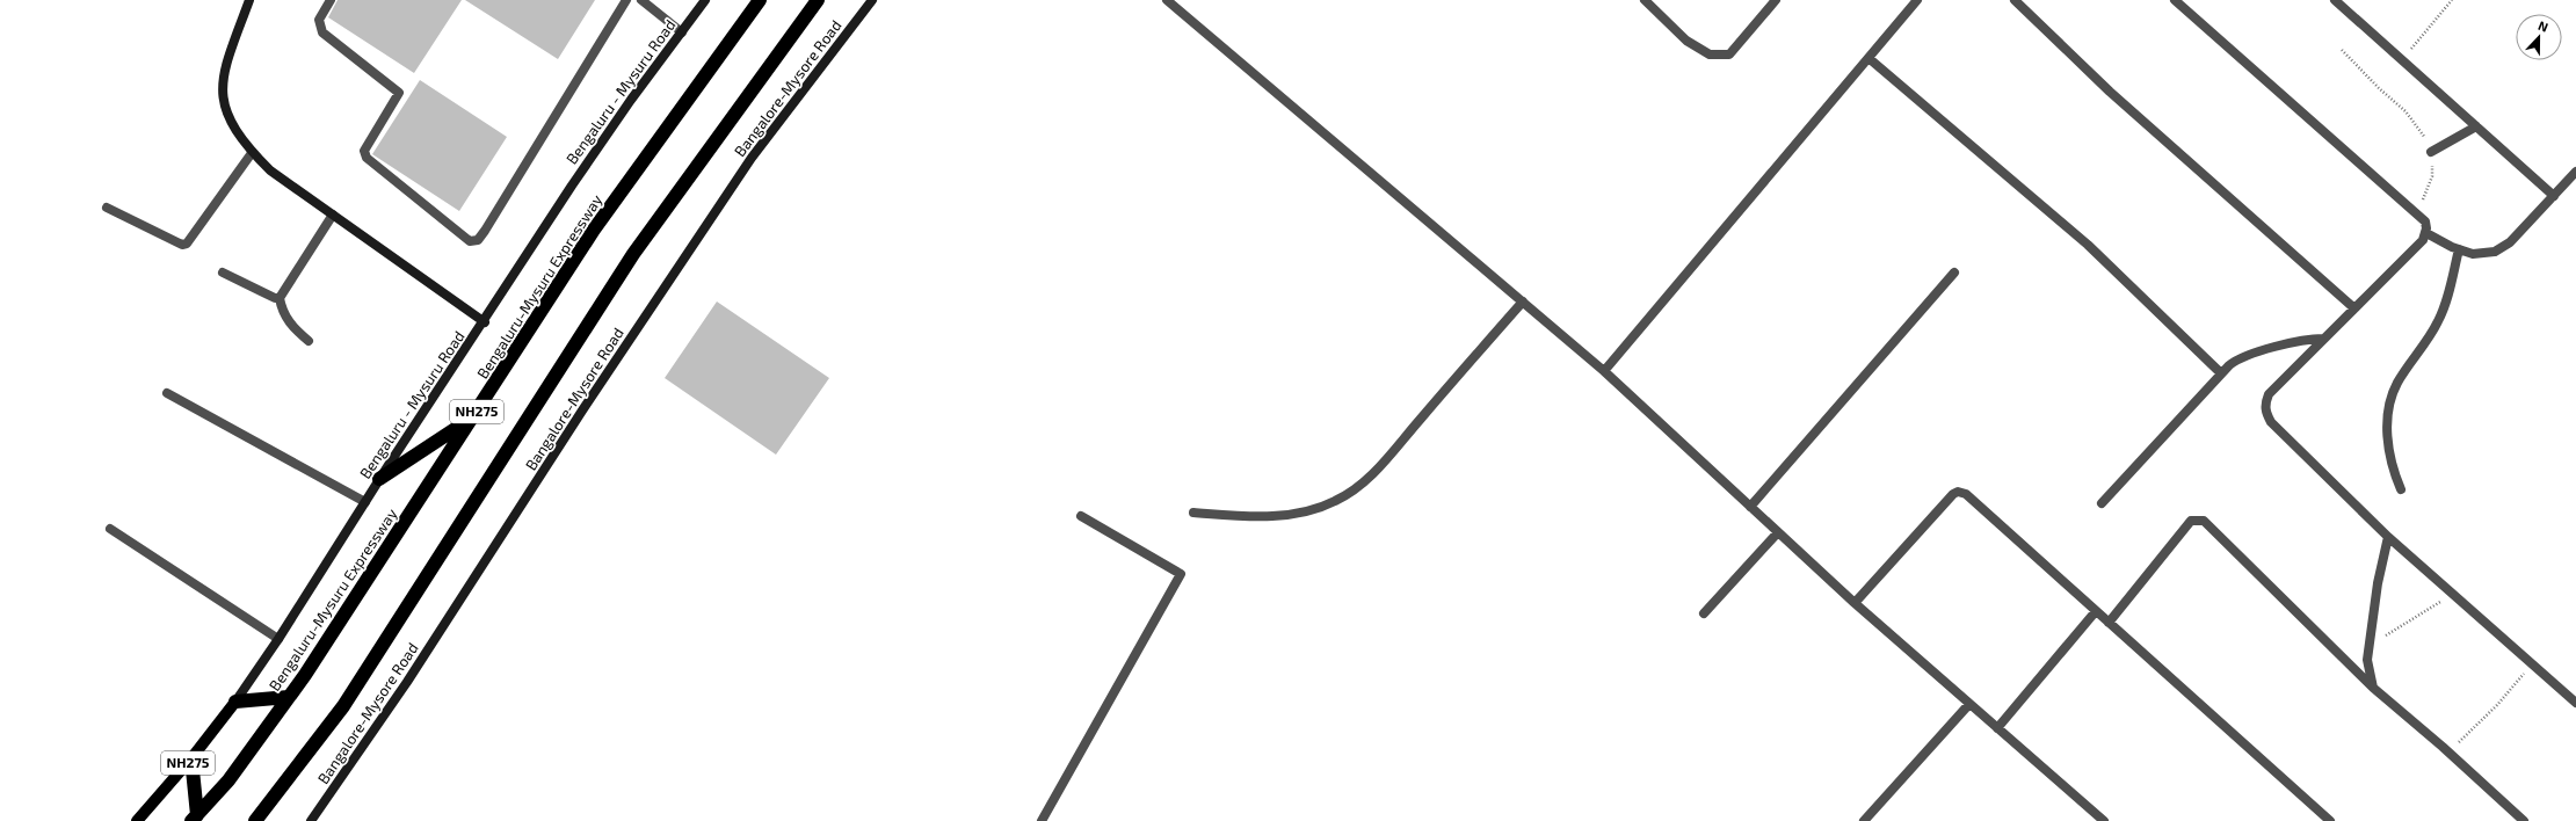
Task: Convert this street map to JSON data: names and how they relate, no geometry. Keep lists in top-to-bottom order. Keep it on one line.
{"streets":{"highway":["Bengaluru-Mysuru Expressway","NH275"],"main road":["Bengaluru - Mysuru Road"],"street":["Bangalore-Mysore Road"]},"north":"top"}
